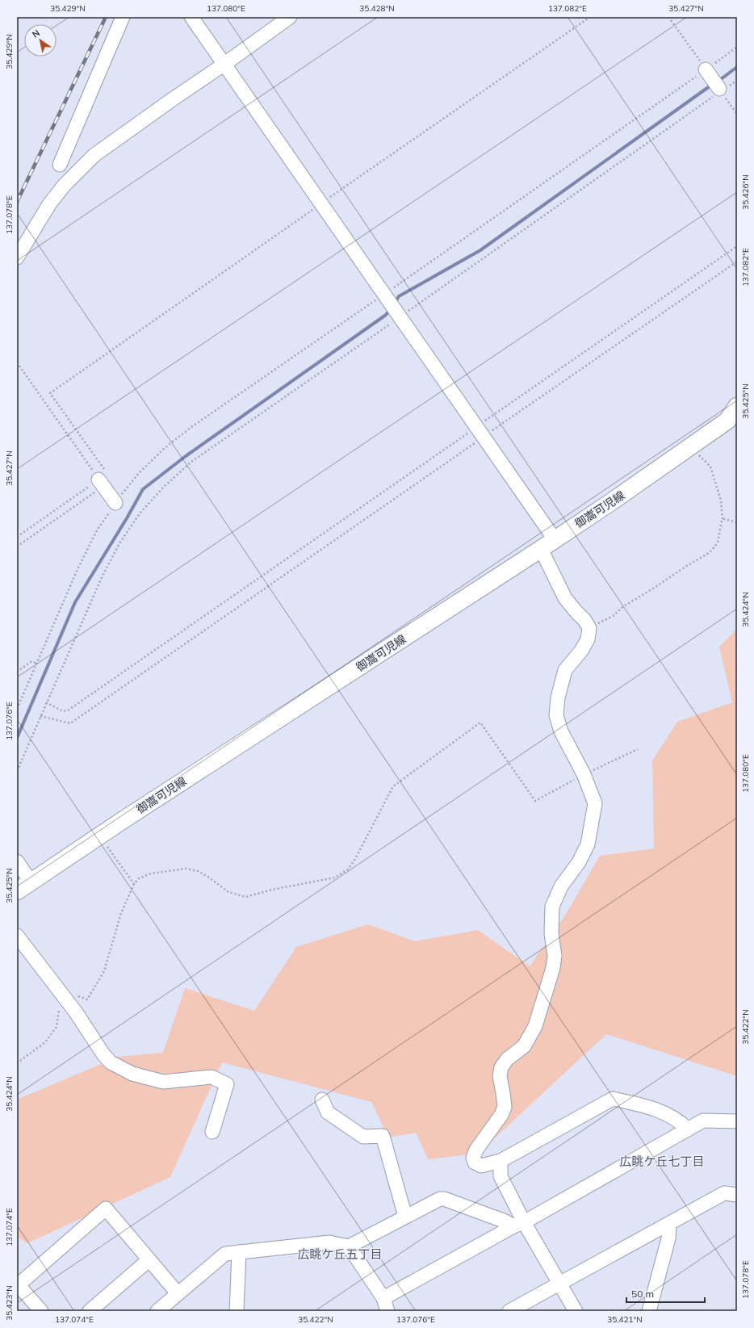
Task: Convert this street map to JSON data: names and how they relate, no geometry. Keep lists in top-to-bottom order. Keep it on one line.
{"streets":{"main road":["御嵩可児線"]},"districts":["広眺ケ丘七丁目","広眺ケ丘五丁目"],"scale_bar":"50 m","north":"top left","coordinates":["35.429°N","137.080°E","35.428°N","137.082°E","35.427°N","35.426°N","137.078°E","35.425°N","35.424°N","137.076°E","35.422°N","137.074°E","35.423°N","35.421°N"]}
